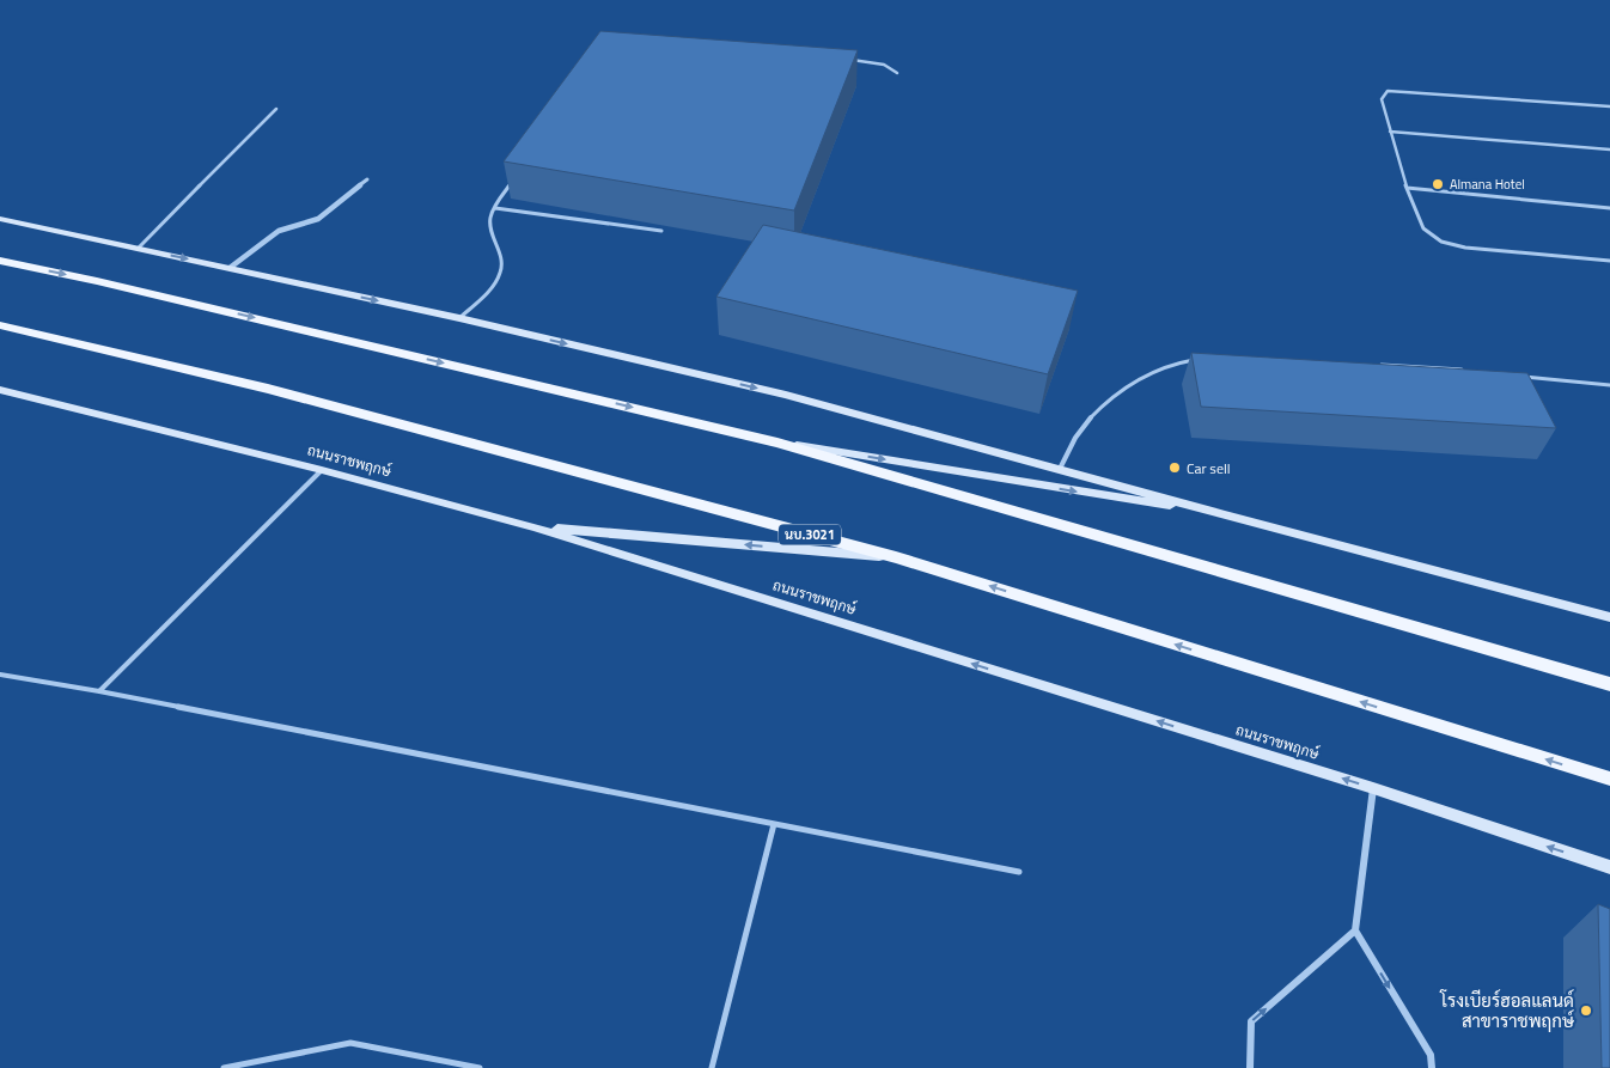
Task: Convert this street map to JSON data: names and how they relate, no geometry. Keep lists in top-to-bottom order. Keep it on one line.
{"streets":{"main road":["ถนนราชพฤกษ์","นบ.3021"]},"places":["Almana Hotel","Car sell","โรงเบียร์ฮอลแลนด์ สาขาราชพฤกษ์"]}
